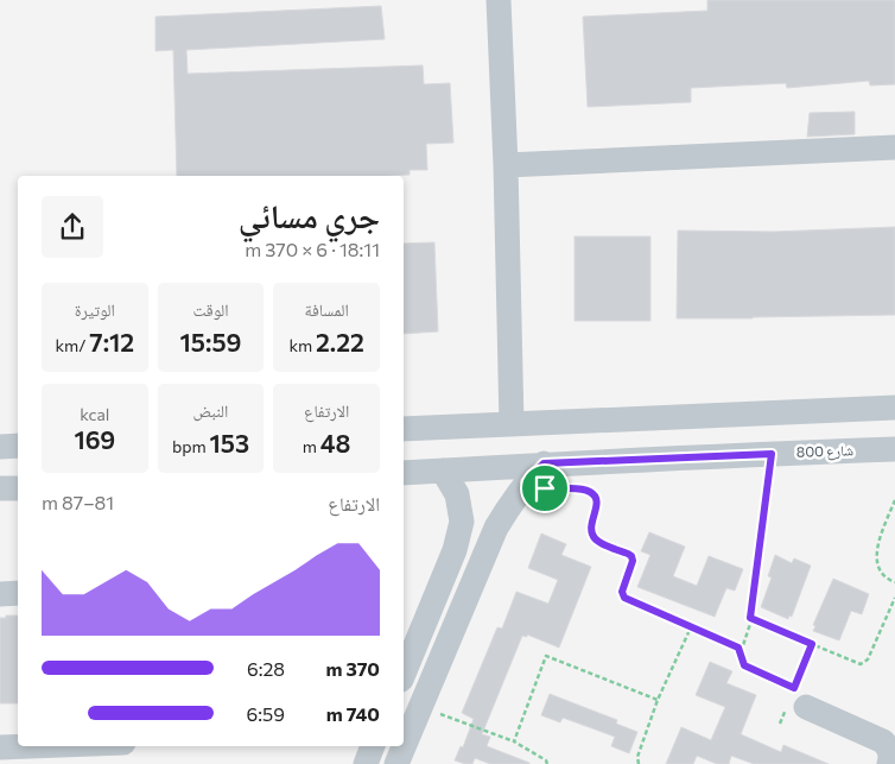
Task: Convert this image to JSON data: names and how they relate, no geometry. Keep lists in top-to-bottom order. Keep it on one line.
{"streets":{"street":["شارع 800"]},"page":{"heading":["جري مسائي","18:11 · 6 × 370 m"],"stats":[["المسافة","2.22 km"],["الوقت","15:59"],["الوتيرة","7:12 /km"],["الارتفاع","48 m"],["النبض","153 bpm"],["kcal","169"]],"chart":["الارتفاع","81–87 m"],"list":[{"name":"370 m","note":"6:28"},{"name":"740 m","note":"6:59"}]}}
